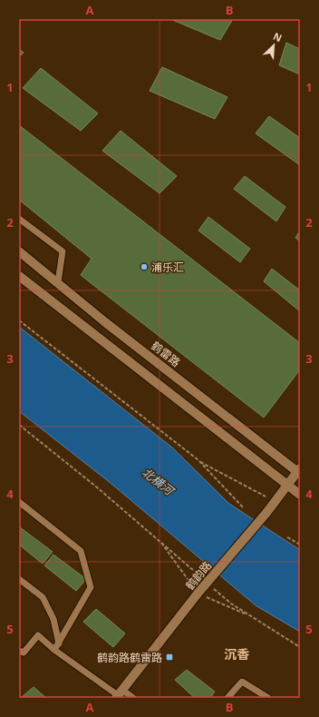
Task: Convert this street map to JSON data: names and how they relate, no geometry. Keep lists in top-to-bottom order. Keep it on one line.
{"streets":{"street":["鹤雷路","鹤韵路"]},"crossings":[["鹤雷路","鹤韵路"]],"districts":["沉香"],"water":["北横河"],"places":{"other":["浦乐汇"],"transit":["鹤韵路鹤雷路"]},"north":"top right","grid":{"columns":["A","B"],"rows":["1","2","3","4","5"]}}
